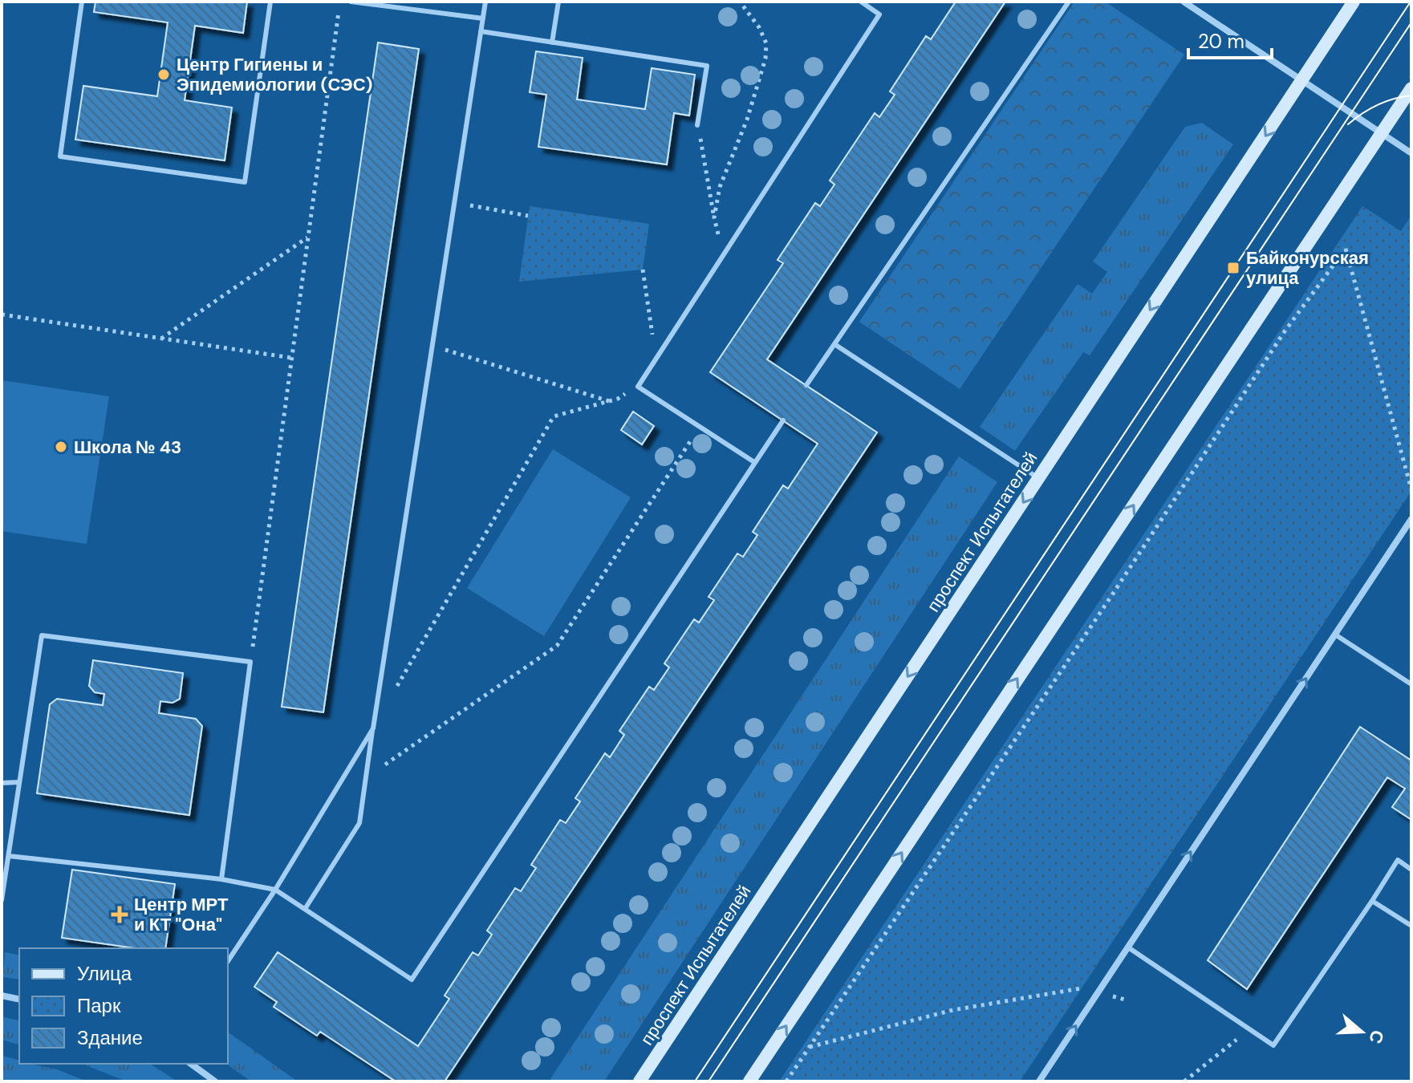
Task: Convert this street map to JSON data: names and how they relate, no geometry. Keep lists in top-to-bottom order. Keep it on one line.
{"streets":{"main road":["проспект Испытателей"]},"places":{"other":["Центр Гигиены и Эпидемиологии (СЭС)","Школа № 43"],"transit":["Байконурская улица"],"health":["Центр МРТ и КТ \"Она\""]},"legend":["Улица","Парк","Здание"],"scale_bar":"20 m","north":"right"}
